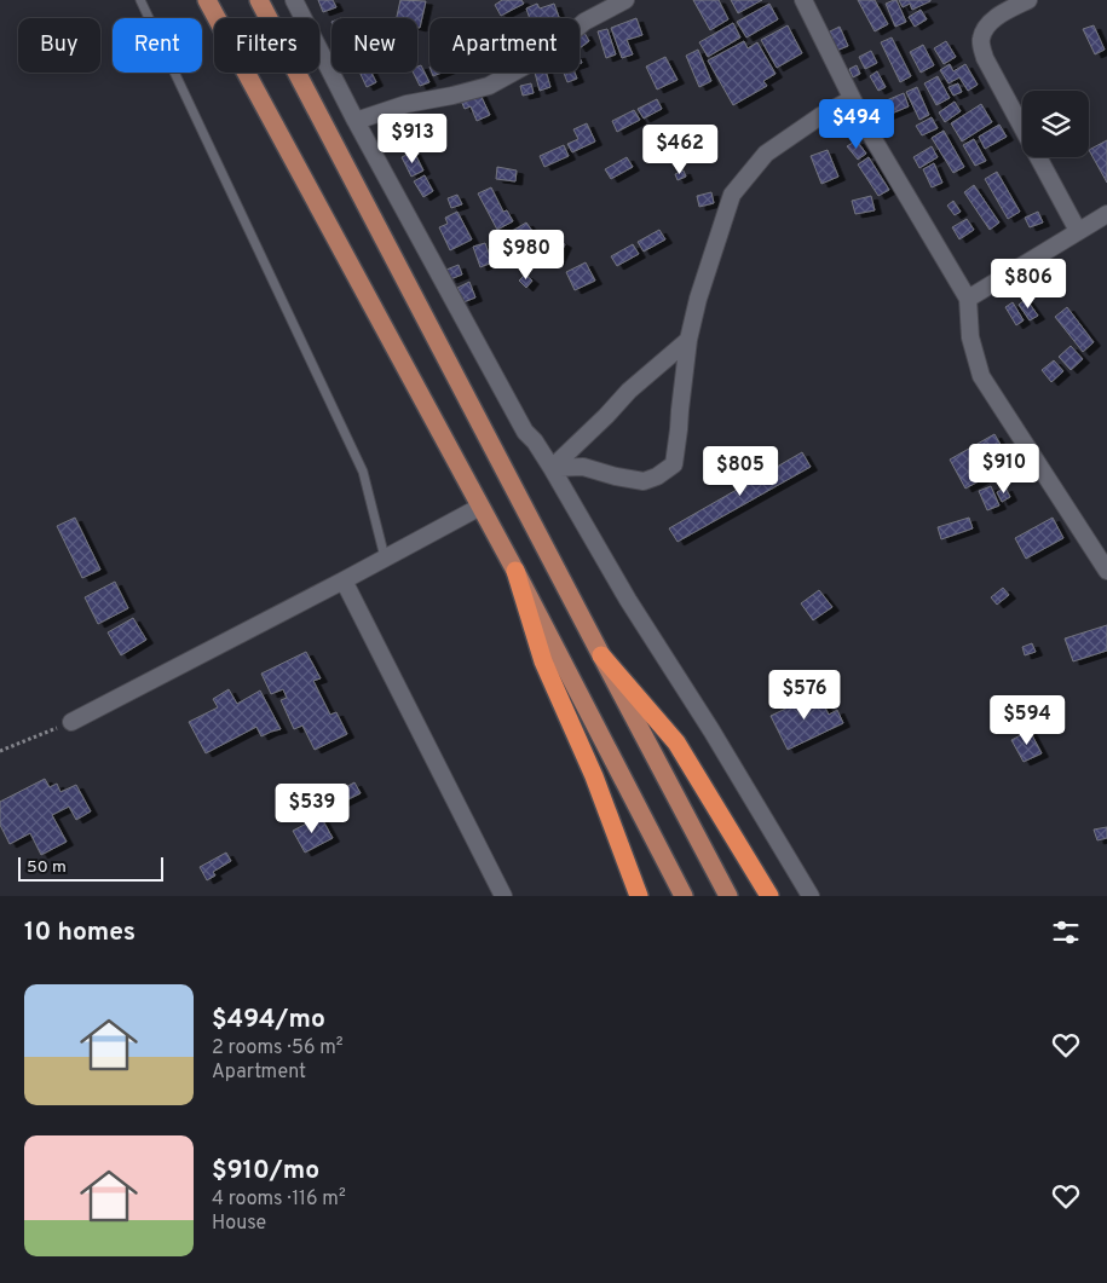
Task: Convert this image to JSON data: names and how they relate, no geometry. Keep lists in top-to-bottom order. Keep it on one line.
{"scale_bar":"50 m","page":{"chip":["Buy","Rent","Filters","New","Apartment"],"price":["$494","$913","$462","$980","$806","$910","$805","$576","$594","$539"],"scale":"50 m","heading":"10 homes","list":[{"name":"$494/mo","note":"2 rooms · 56 m² · Apartment"},{"name":"$910/mo","note":"4 rooms · 116 m² · House"}]}}
